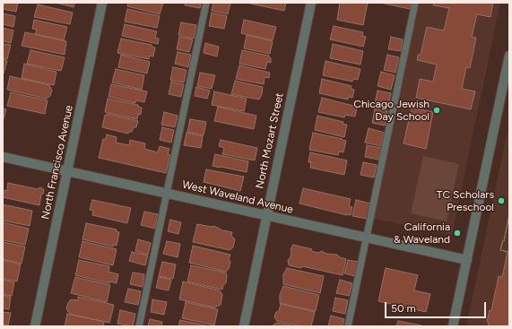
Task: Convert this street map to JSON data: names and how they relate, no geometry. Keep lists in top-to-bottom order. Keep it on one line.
{"streets":{"street":["North Mozart Street","North Francisco Avenue","West Waveland Avenue"]},"crossings":[["North Mozart Street","West Waveland Avenue"],["North Francisco Avenue","West Waveland Avenue"]],"places":["Chicago Jewish Day School","TC Scholars Preschool","California & Waveland"],"scale_bar":"50 m"}
